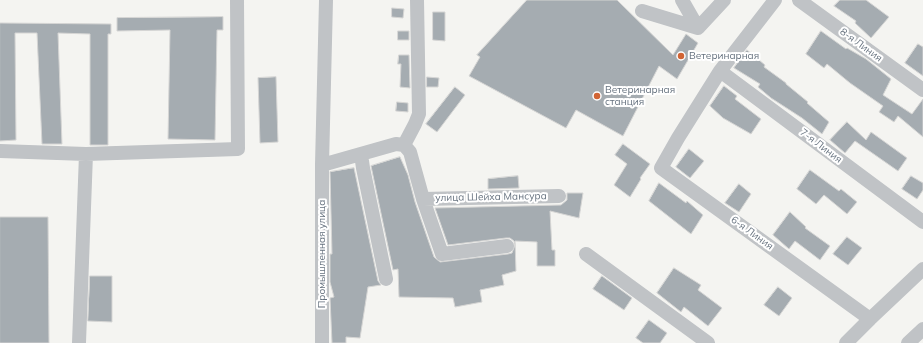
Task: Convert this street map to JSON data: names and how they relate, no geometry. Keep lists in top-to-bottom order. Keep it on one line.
{"streets":{"street":["8-я Линия","7-я Линия","улица Шейха Мансура","6-я Линия","Промышленная улица"]},"crossings":[["7-я Линия","6-я Линия"]],"places":["Ветеринарная","Ветеринарная станция"]}
